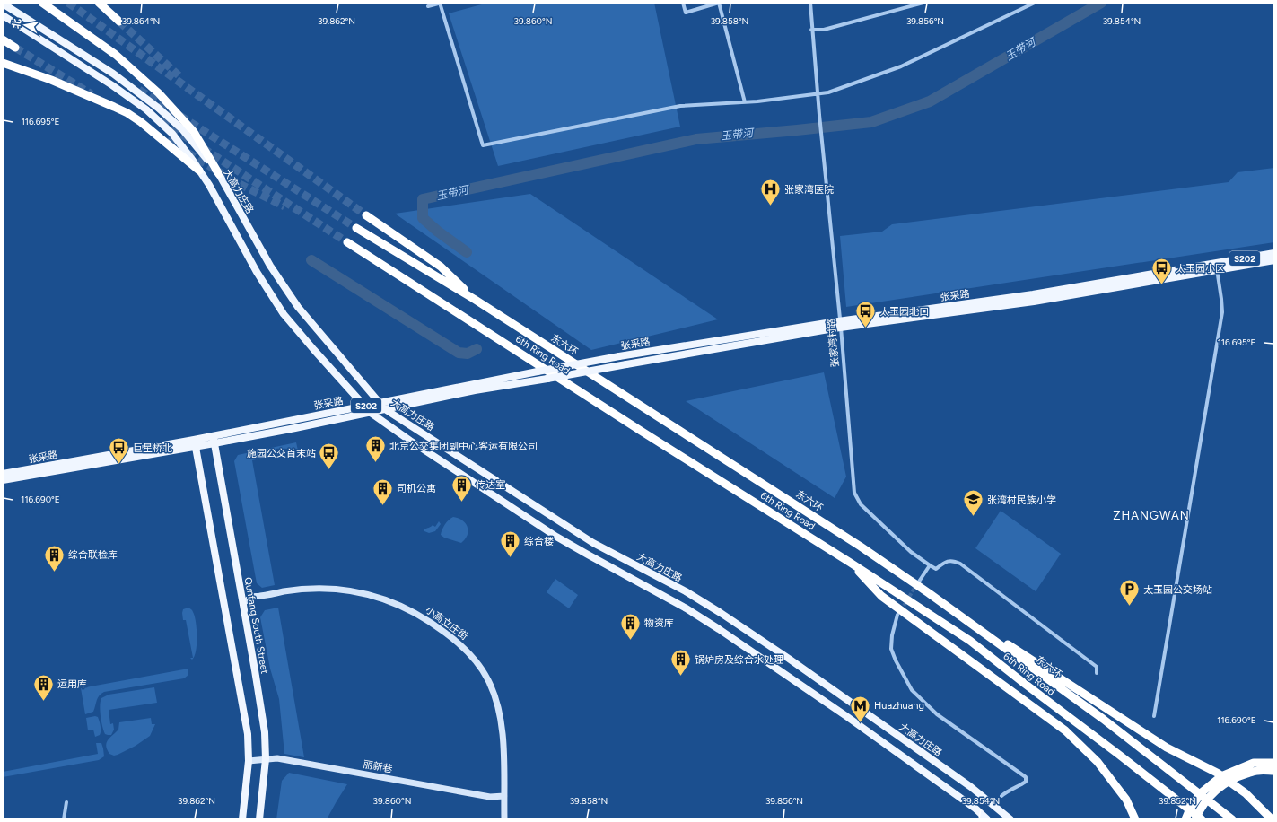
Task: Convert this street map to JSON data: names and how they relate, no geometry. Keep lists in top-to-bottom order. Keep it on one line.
{"streets":{"highway":["东六环","6th Ring Road"],"main road":["大高力庄路","S202","张采路","Qunfang South Street"],"street":["张家湾村路","小高立庄街","丽新巷"]},"crossings":[["大高力庄路","张采路"],["张采路","张家湾村路"],["张采路","Qunfang South Street"],["小高立庄街","Qunfang South Street"],["小高立庄街","丽新巷"],["Qunfang South Street","丽新巷"]],"districts":["ZHANGWAN"],"water":["玉带河"],"places":{"hospital":["张家湾医院"],"bus stop":["太玉园小区","太玉园北口","巨星桥北","施园公交首末站"],"building":["北京公交集团副中心客运有限公司","传达室","司机公寓","综合楼","综合联检库","物资库","锅炉房及综合水处理","运用库"],"school or university":["张湾村民族小学"],"parking":["太玉园公交场站"],"metro station":["Huazhuang"]},"north":"left","coordinates":["39.864°N","39.862°N","39.860°N","39.858°N","39.856°N","39.854°N","116.695°E","116.690°E","39.852°N"]}
